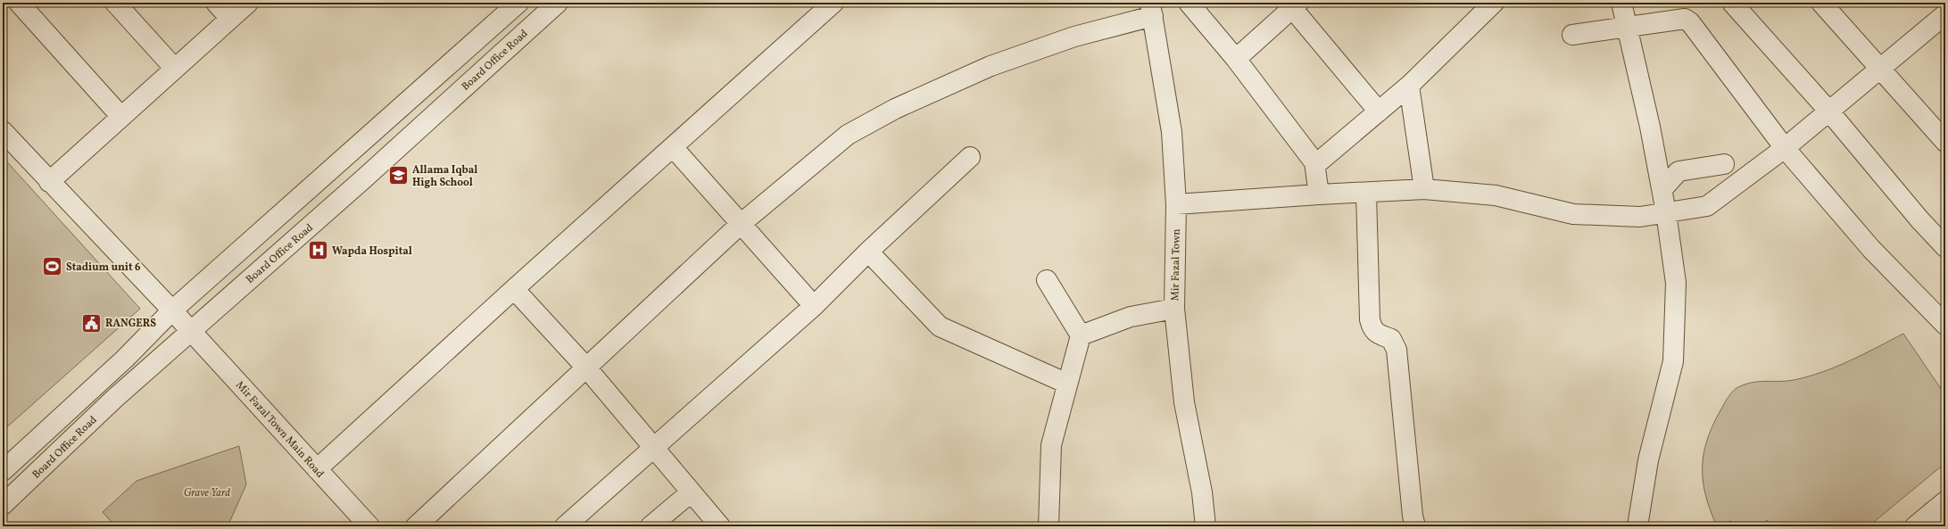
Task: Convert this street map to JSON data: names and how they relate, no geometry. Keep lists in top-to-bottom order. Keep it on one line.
{"streets":{"street":["Board Office Road","Mir Fazal Town","Mir Fazal Town Main Road"]},"crossings":[["Board Office Road","Mir Fazal Town Main Road"]],"parks":["Grave Yard"],"places":{"school or university":["Allama Iqbal High School"],"hospital":["Wapda Hospital"],"sports":["Stadium unit 6"],"public building":["RANGERS"]}}
